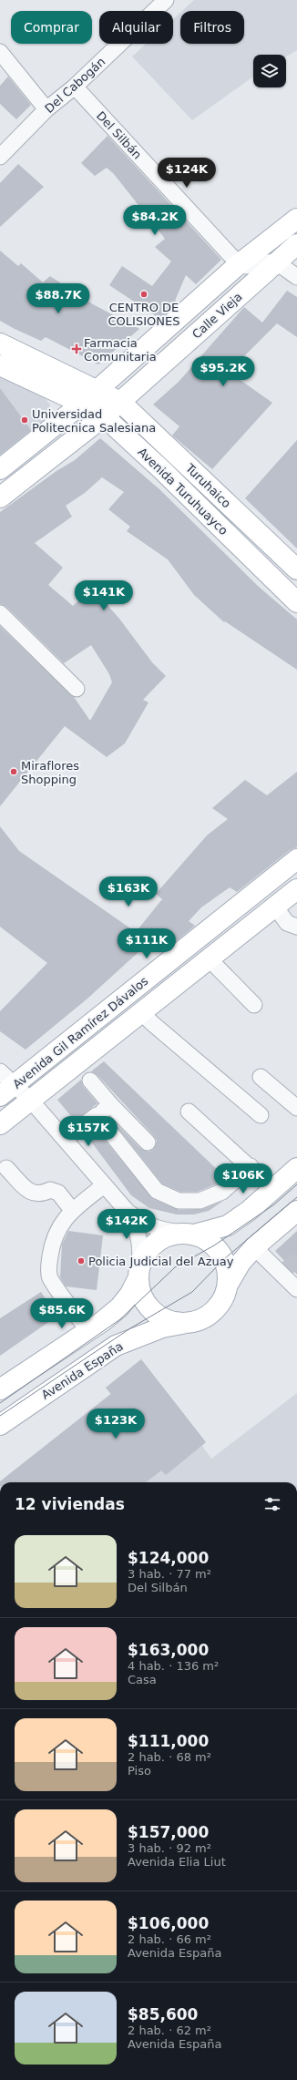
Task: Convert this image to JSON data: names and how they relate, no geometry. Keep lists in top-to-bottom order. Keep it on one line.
{"streets":{"main road":["Calle Vieja","Turuhaico","Avenida Turuhuayco","Avenida Gil Ramírez Dávalos","Avenida España"],"street":["Del Cabogán","Del Silbán"]},"crossings":[["Del Cabogán","Del Silbán"],["Del Silbán","Calle Vieja"],["Calle Vieja","Turuhaico"],["Calle Vieja","Avenida Turuhuayco"]],"places":{"other":["CENTRO DE COLISIONES","Universidad Politecnica Salesiana","Miraflores Shopping","Policia Judicial del Azuay"],"health":["Farmacia Comunitaria"]},"page":{"chip":["Comprar","Alquilar","Filtros"],"price":["$124K","$84.2K","$88.7K","$95.2K","$141K","$163K","$111K","$157K","$106K","$142K","$85.6K","$123K"],"heading":"12 viviendas","list":[{"name":"$124,000","note":"3 hab. · 77 m² · Del Silbán"},{"name":"$163,000","note":"4 hab. · 136 m² · Casa"},{"name":"$111,000","note":"2 hab. · 68 m² · Piso"},{"name":"$157,000","note":"3 hab. · 92 m² · Avenida Elia Liut"},{"name":"$106,000","note":"2 hab. · 66 m² · Avenida España"},{"name":"$85,600","note":"2 hab. · 62 m² · Avenida España"}]}}
